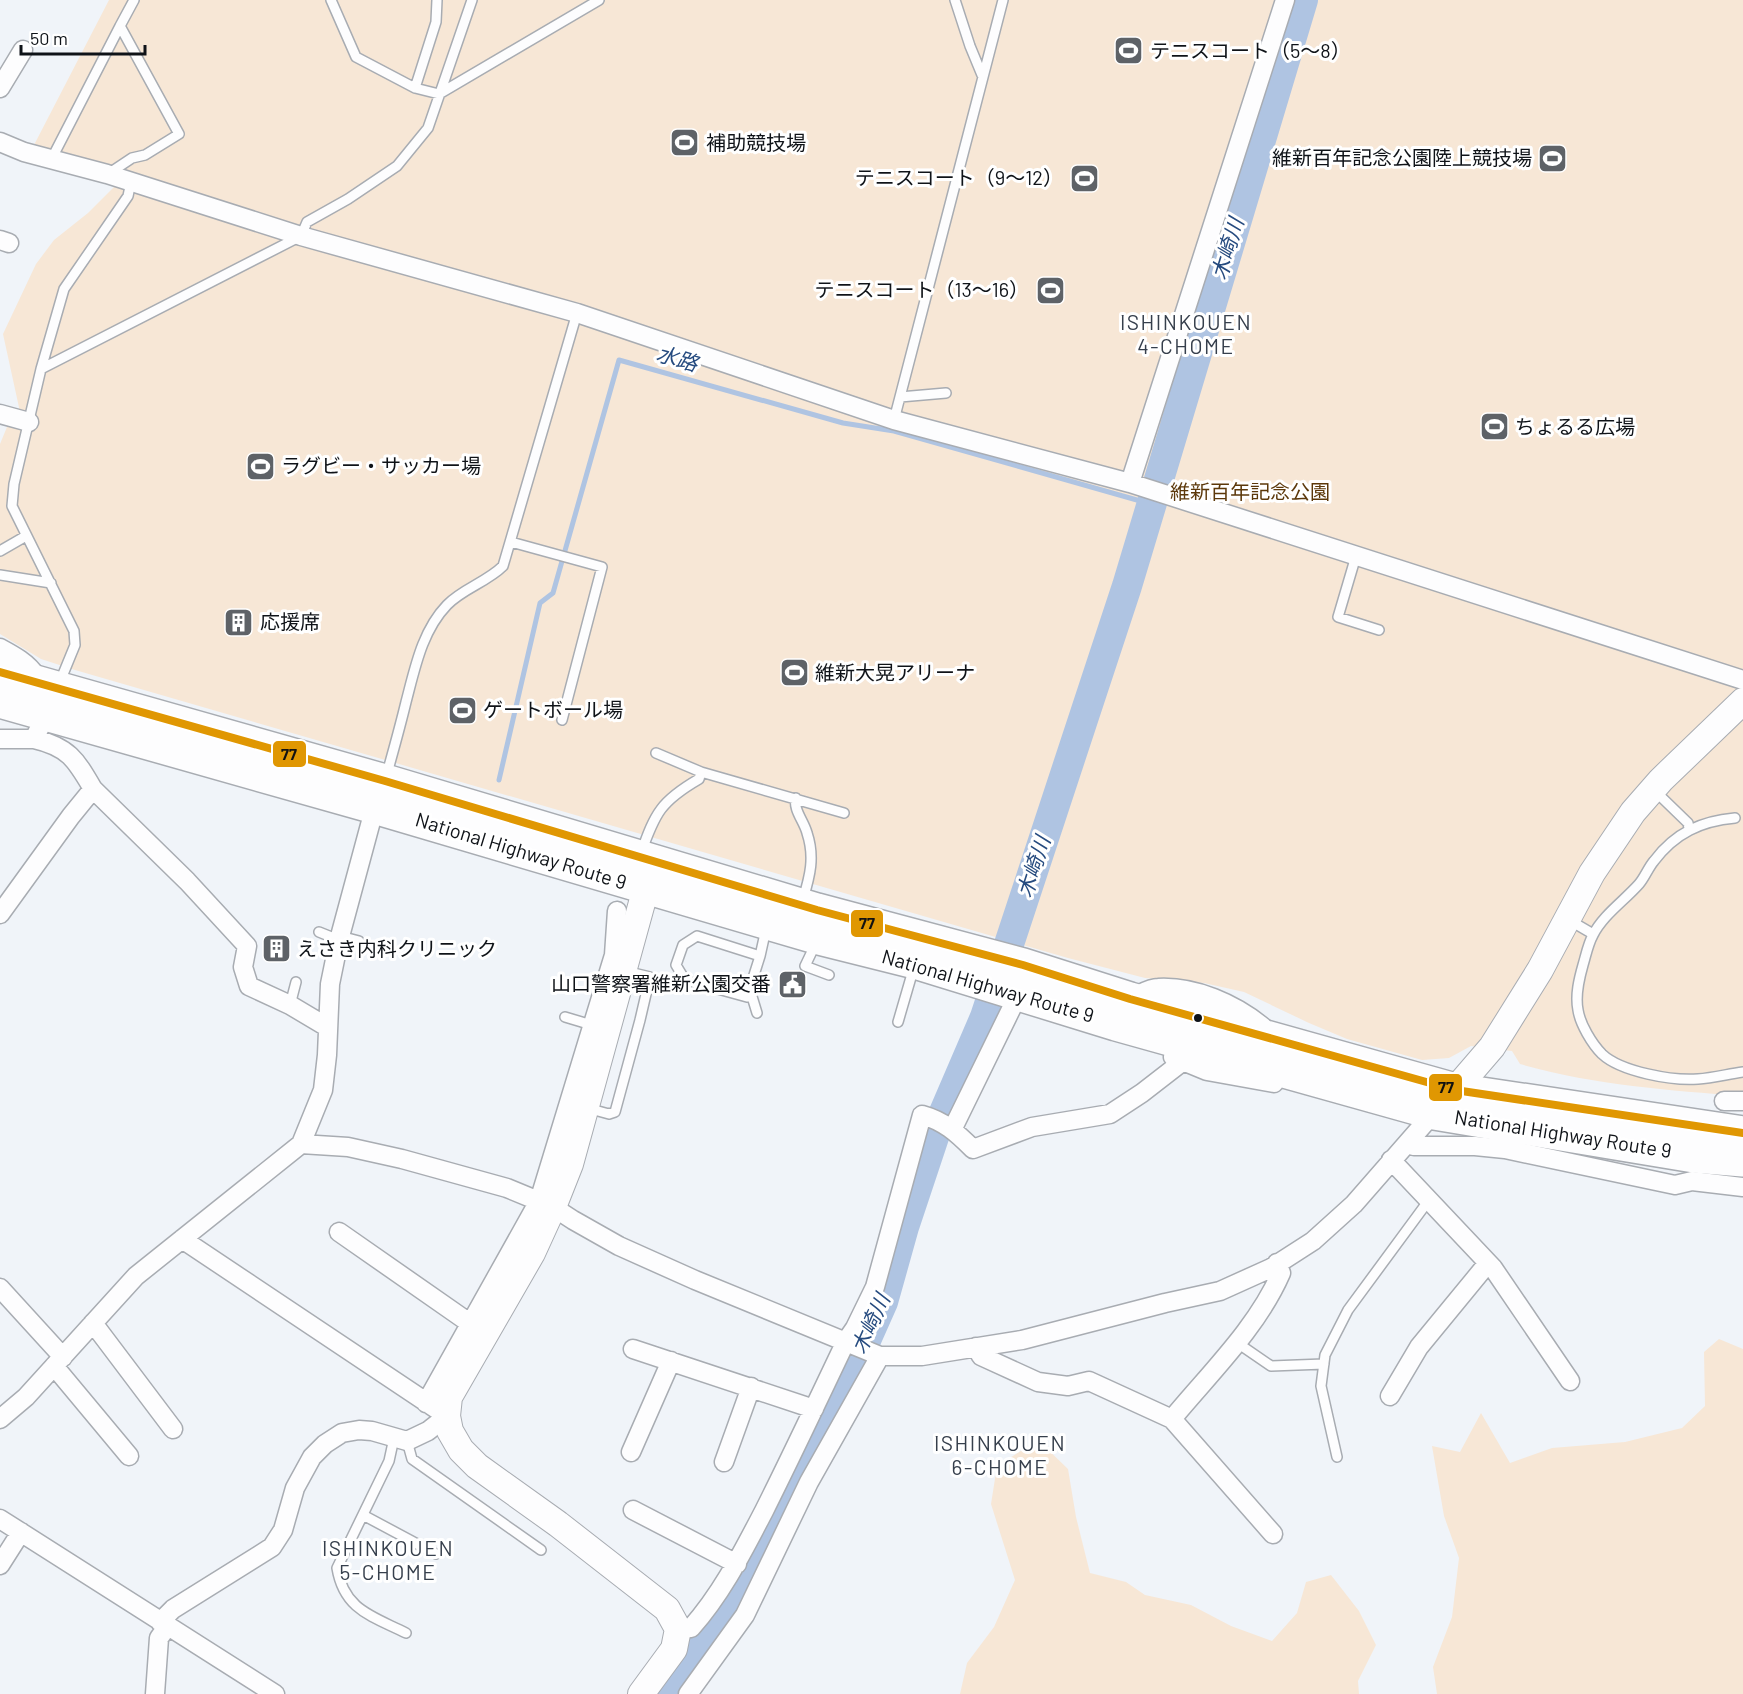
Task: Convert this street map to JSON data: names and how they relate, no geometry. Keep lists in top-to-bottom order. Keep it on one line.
{"streets":{"highway":["National Highway Route 9"]},"districts":["ISHINKOUEN 4-CHOME","ISHINKOUEN 6-CHOME","ISHINKOUEN 5-CHOME"],"water":["木崎川","水路"],"parks":["維新百年記念公園"],"places":{"sports":["テニスコート（5～8）","補助競技場","維新百年記念公園陸上競技場","テニスコート（9～12）","テニスコート（13～16）","ちょるる広場","ラグビー・サッカー場","維新大晃アリーナ","ゲートボール場"],"building":["応援席","えさき内科クリニック"],"public building":["山口警察署維新公園交番"]},"lines":["transit line 77"],"scale_bar":"50 m"}
